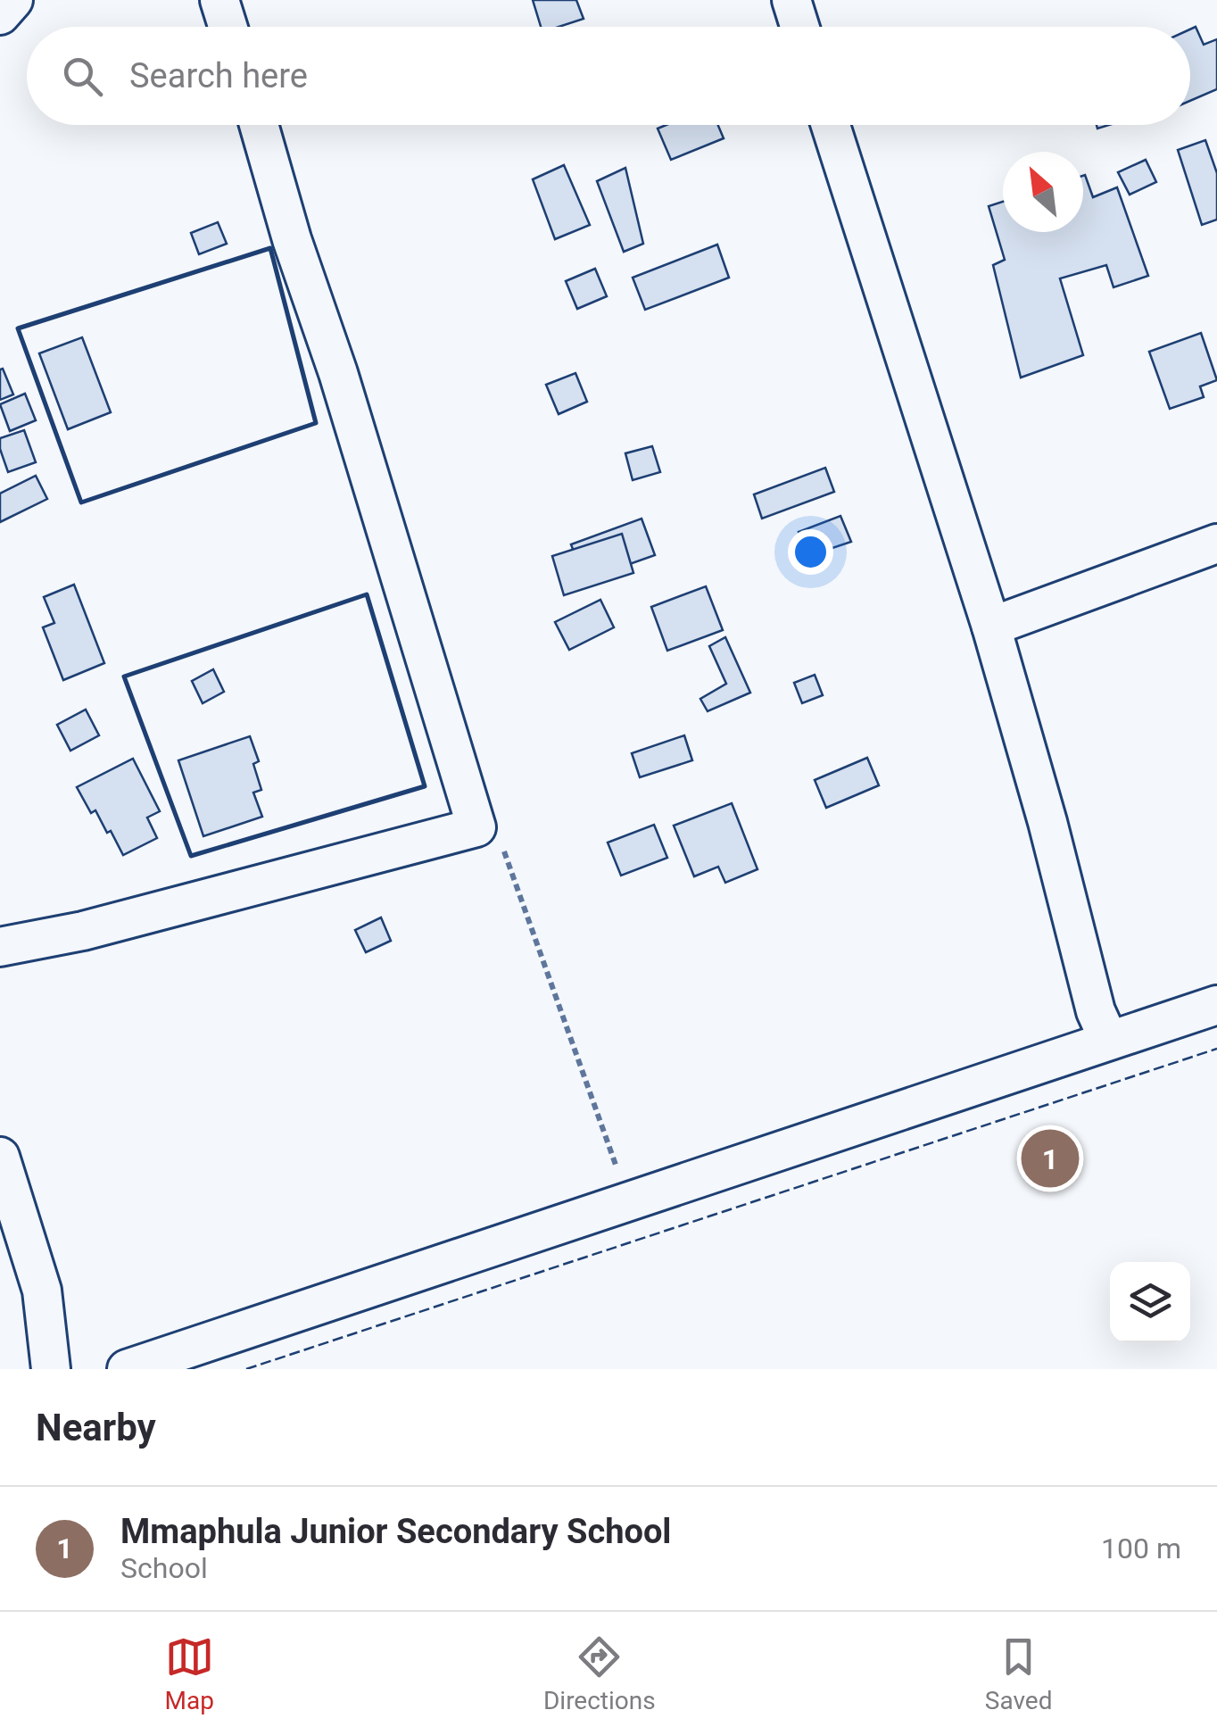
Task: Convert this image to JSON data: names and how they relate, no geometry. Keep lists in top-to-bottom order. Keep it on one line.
{"north":"top left","page":{"search":"Search here","pins":"1","heading":"Nearby","list":[{"mark":"1","name":"Mmaphula Junior Secondary School","note":"School","value":"100 m"}],"nav":["Map","Directions","Saved"]}}
